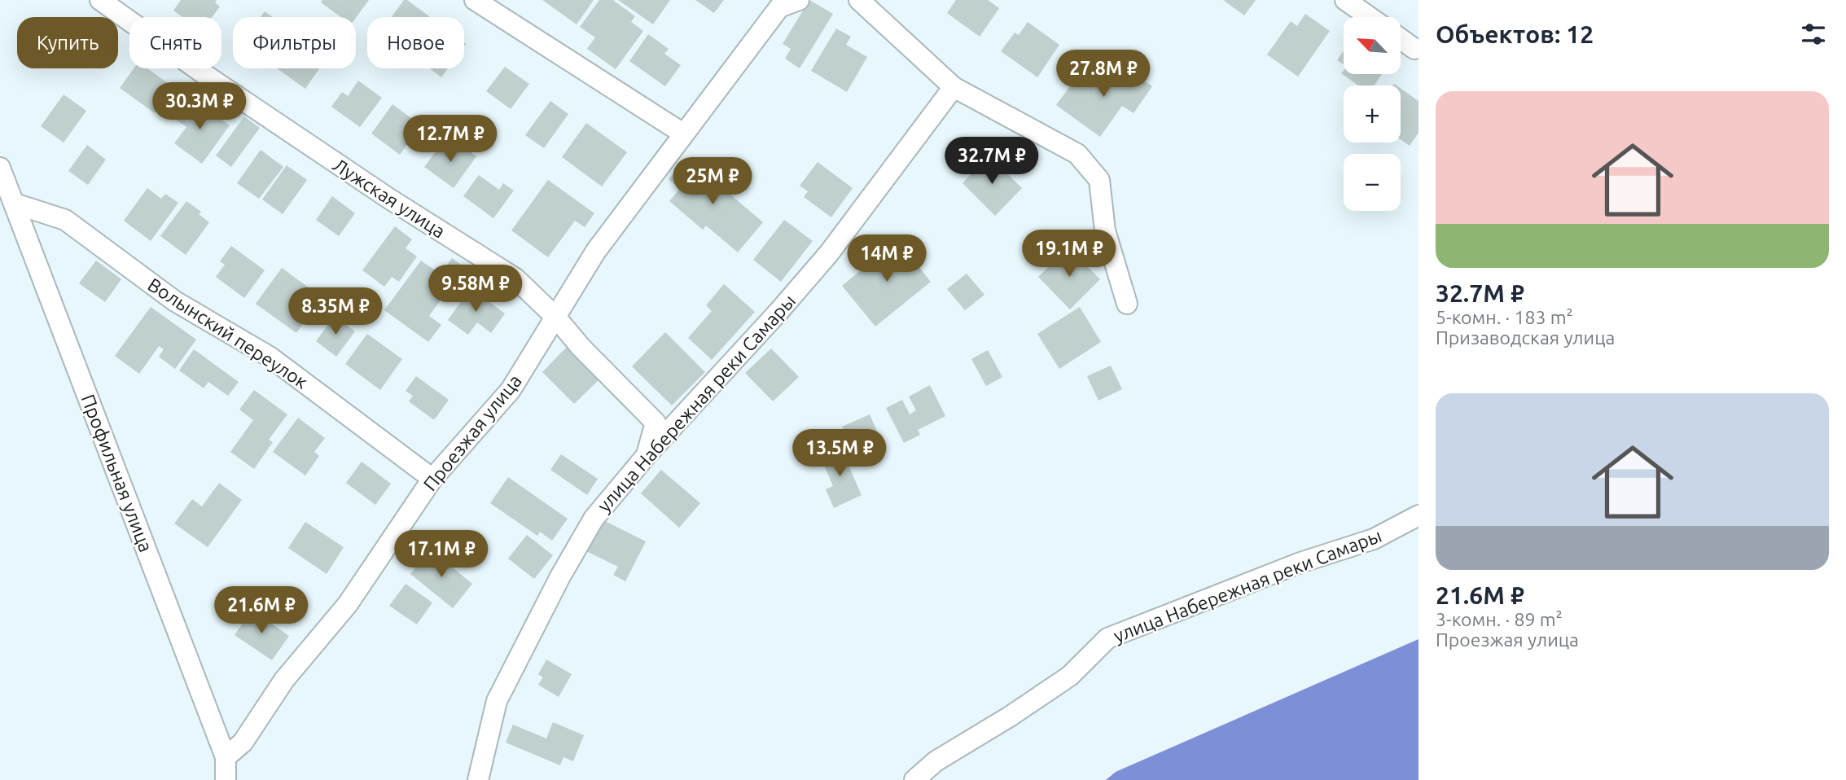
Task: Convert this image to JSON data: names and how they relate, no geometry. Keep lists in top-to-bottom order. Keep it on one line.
{"streets":{"street":["Лужская улица","Волынский переулок","улица Набережная реки Самары","Проезжая улица","Профильная улица"]},"crossings":[["Лужская улица","улица Набережная реки Самары"],["Лужская улица","Проезжая улица"],["Волынский переулок","Проезжая улица"],["Волынский переулок","Профильная улица"],["Проезжая улица","Профильная улица"]],"north":"top left","page":{"heading":"Объектов: 12","map_buttons":["+","−"],"chip":["Купить","Снять","Фильтры","Новое"],"price":["27.8M ₽","30.3M ₽","12.7M ₽","32.7M ₽","25M ₽","19.1M ₽","14M ₽","9.58M ₽","8.35M ₽","13.5M ₽","17.1M ₽","21.6M ₽"],"list":[{"name":"32.7M ₽","note":"5-комн. · 183 m² · Призаводская улица"},{"name":"21.6M ₽","note":"3-комн. · 89 m² · Проезжая улица"}]}}
